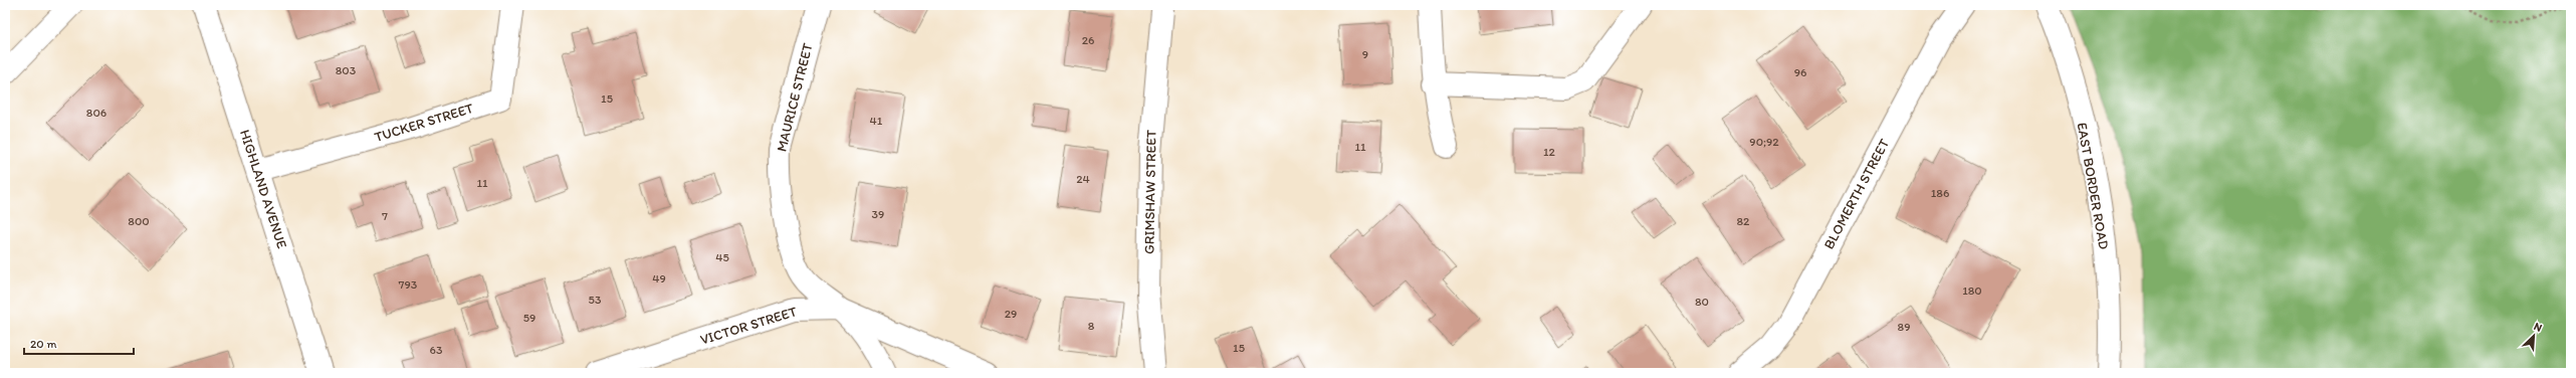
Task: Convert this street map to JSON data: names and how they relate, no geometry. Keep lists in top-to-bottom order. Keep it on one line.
{"streets":{"street":["MAURICE STREET","TUCKER STREET","EAST BORDER ROAD","HIGHLAND AVENUE","GRIMSHAW STREET","BLOMERTH STREET","VICTOR STREET"]},"crossings":[["MAURICE STREET","VICTOR STREET"],["TUCKER STREET","HIGHLAND AVENUE"]],"house_numbers":["26","9","803","96","15","806","41","90;92","11","12","24","11","186","39","7","800","82","45","49","793","180","53","80","29","59","8","89","15","63"],"scale_bar":"20 m","north":"top right"}
